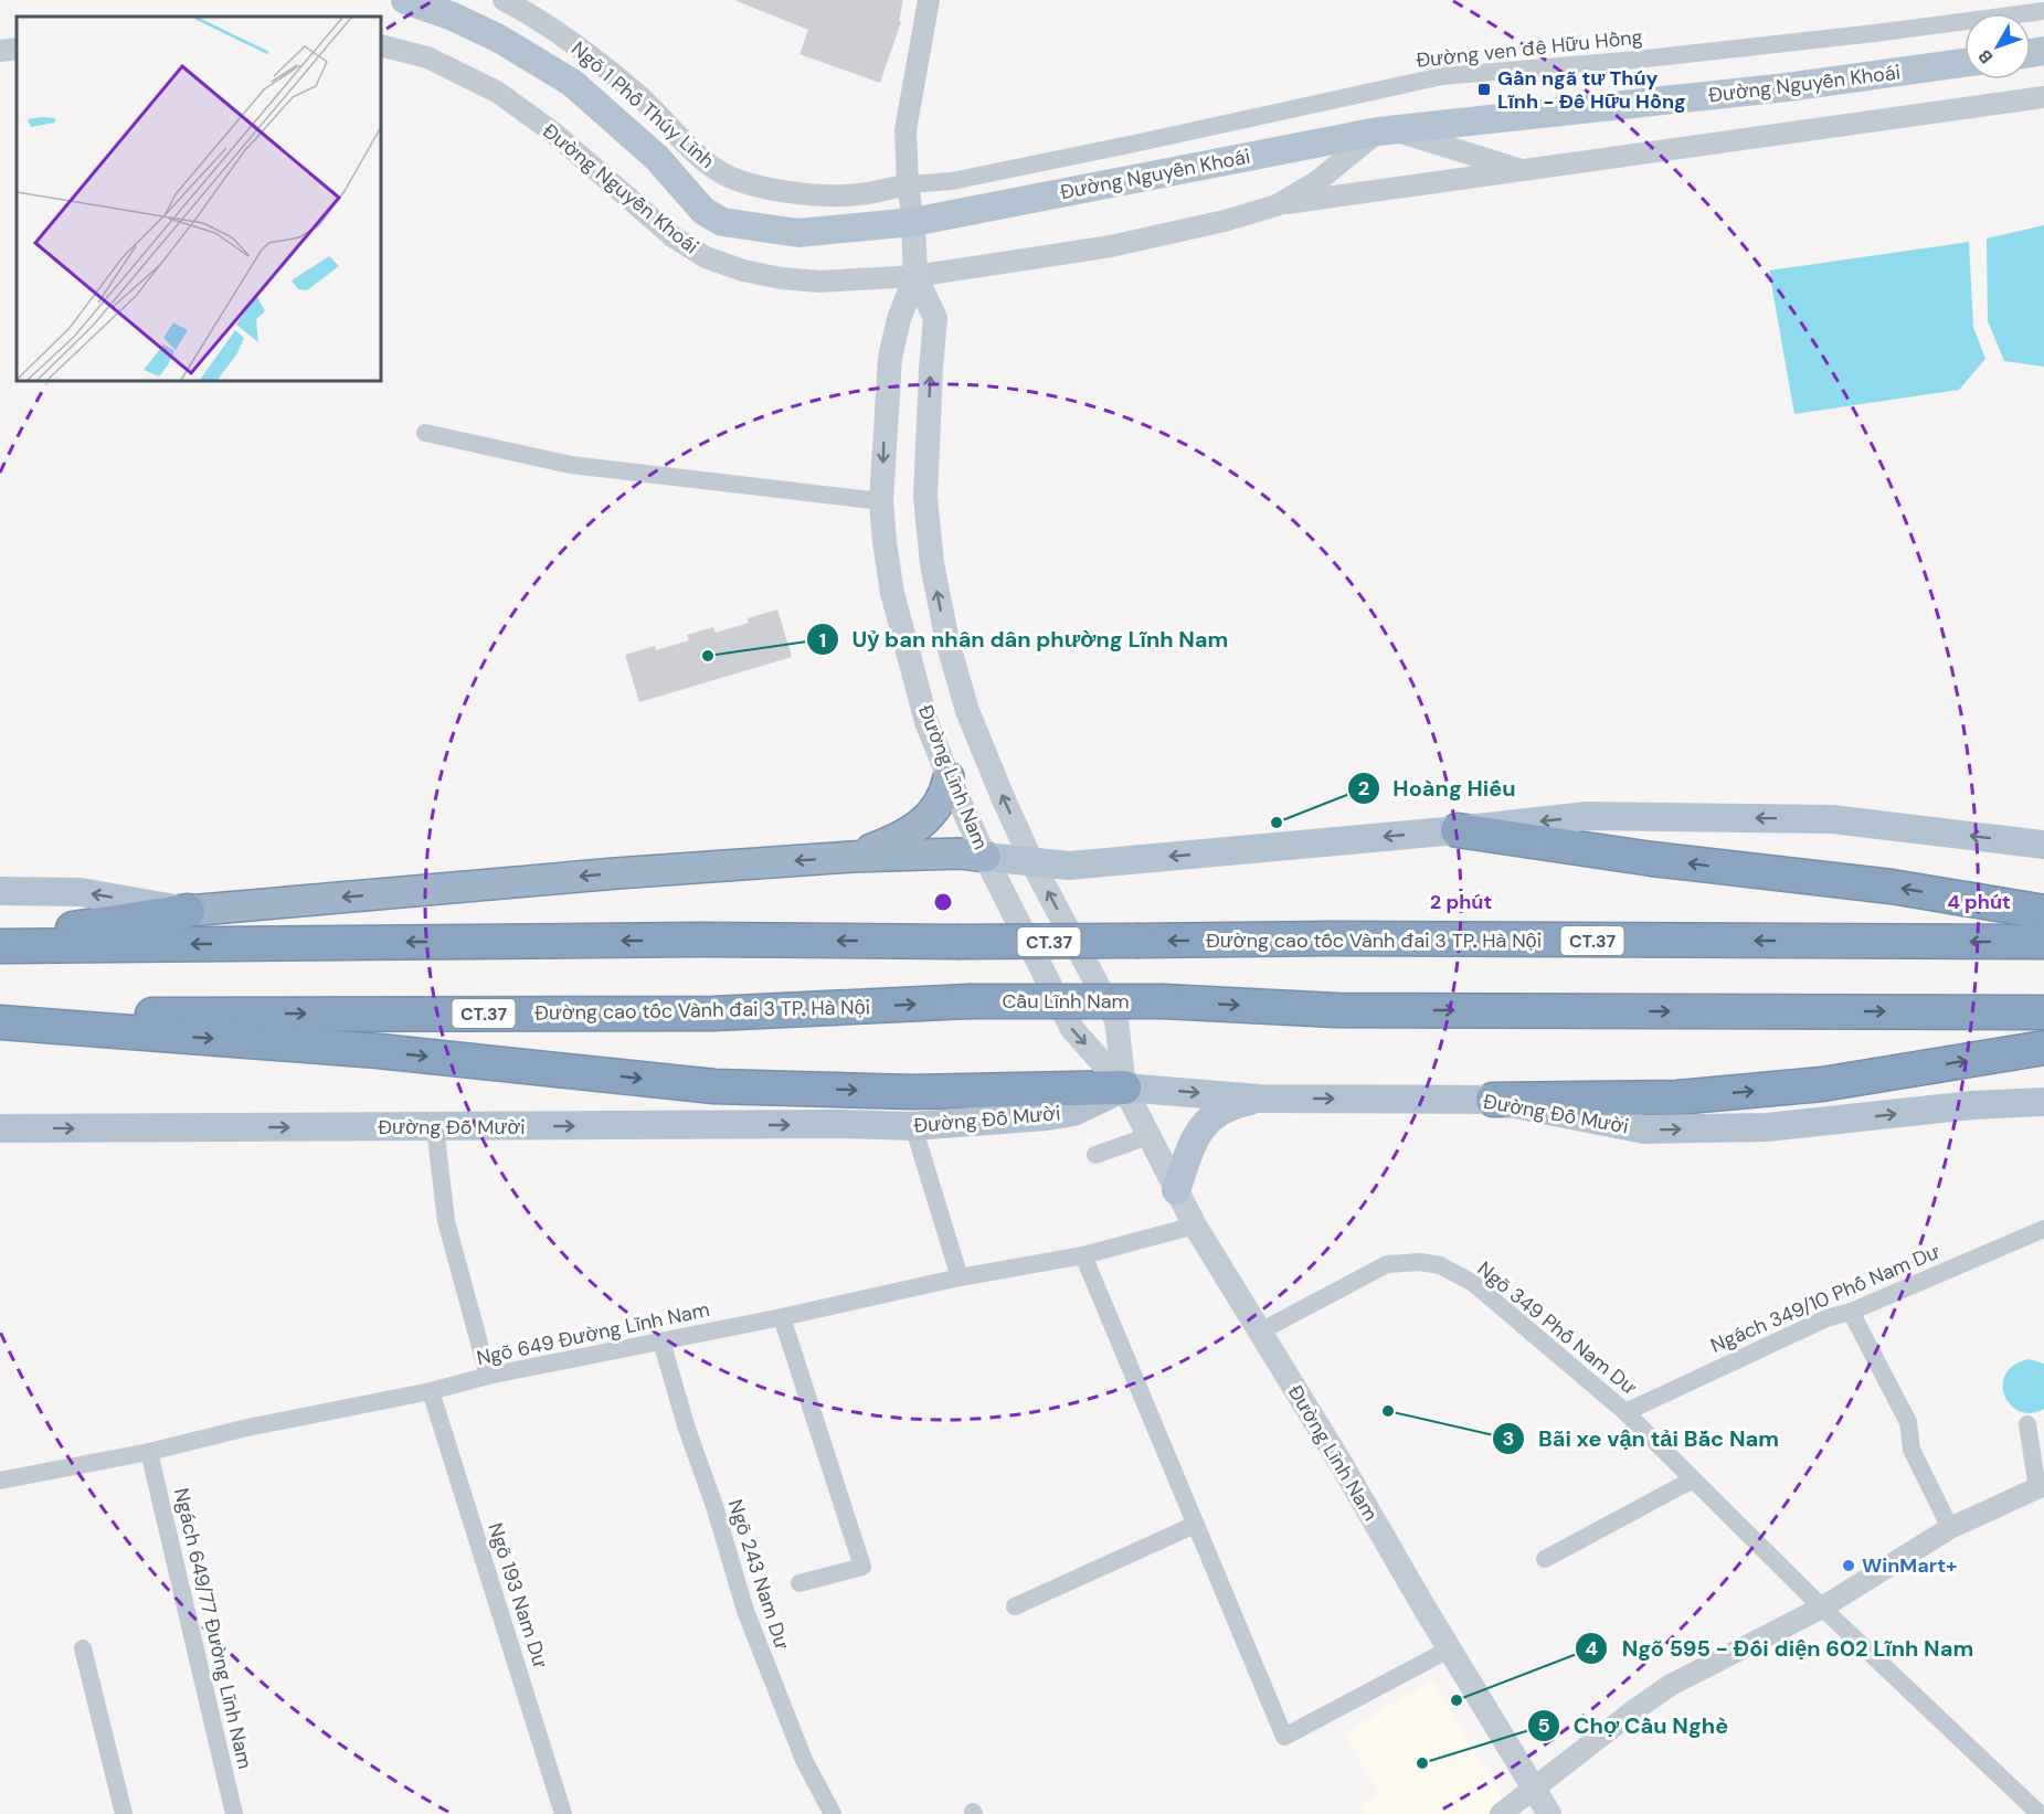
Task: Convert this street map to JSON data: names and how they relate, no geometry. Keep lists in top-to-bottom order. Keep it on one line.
{"streets":{"highway":["Đường cao tốc Vành đai 3 TP. Hà Nội","CT.37","Cầu Lĩnh Nam"],"main road":["Đường Nguyễn Khoái","Đường Lĩnh Nam","Đường Đỗ Mười"],"street":["Đường ven đê Hữu Hồng","Ngõ 1 Phố Thúy Lĩnh","Ngách 349/10 Phố Nam Dư","Ngõ 349 Phố Nam Dư","Ngõ 649 Đường Lĩnh Nam","Ngõ 243 Nam Dư","Ngõ 193 Nam Dư","Ngách 649/77 Đường Lĩnh Nam"]},"crossings":[["Đường ven đê Hữu Hồng","Ngõ 1 Phố Thúy Lĩnh"],["Đường Nguyễn Khoái","Đường Lĩnh Nam"],["Đường Lĩnh Nam","Đường Đỗ Mười"],["Đường Lĩnh Nam","Ngõ 349 Phố Nam Dư"],["Đường Lĩnh Nam","Ngõ 649 Đường Lĩnh Nam"],["Đường cao tốc Vành đai 3 TP. Hà Nội","Cầu Lĩnh Nam"],["Ngách 349/10 Phố Nam Dư","Ngõ 349 Phố Nam Dư"],["Ngõ 649 Đường Lĩnh Nam","Ngõ 243 Nam Dư"],["Ngõ 649 Đường Lĩnh Nam","Ngõ 193 Nam Dư"],["Ngõ 649 Đường Lĩnh Nam","Ngách 649/77 Đường Lĩnh Nam"]],"one_way":["Đường Đỗ Mười"],"places":{"transit":["Gần ngã tư Thúy Lĩnh - Đê Hữu Hồng"],"other":["Uỷ ban nhân dân phường Lĩnh Nam","Hoàng Hiếu","Bãi xe vận tải Bắc Nam","WinMart+","Ngõ 595 - Đối diện 602 Lĩnh Nam","Chợ Cầu Nghè"]},"north":"bottom left","rings":["2 phút","4 phút"]}
